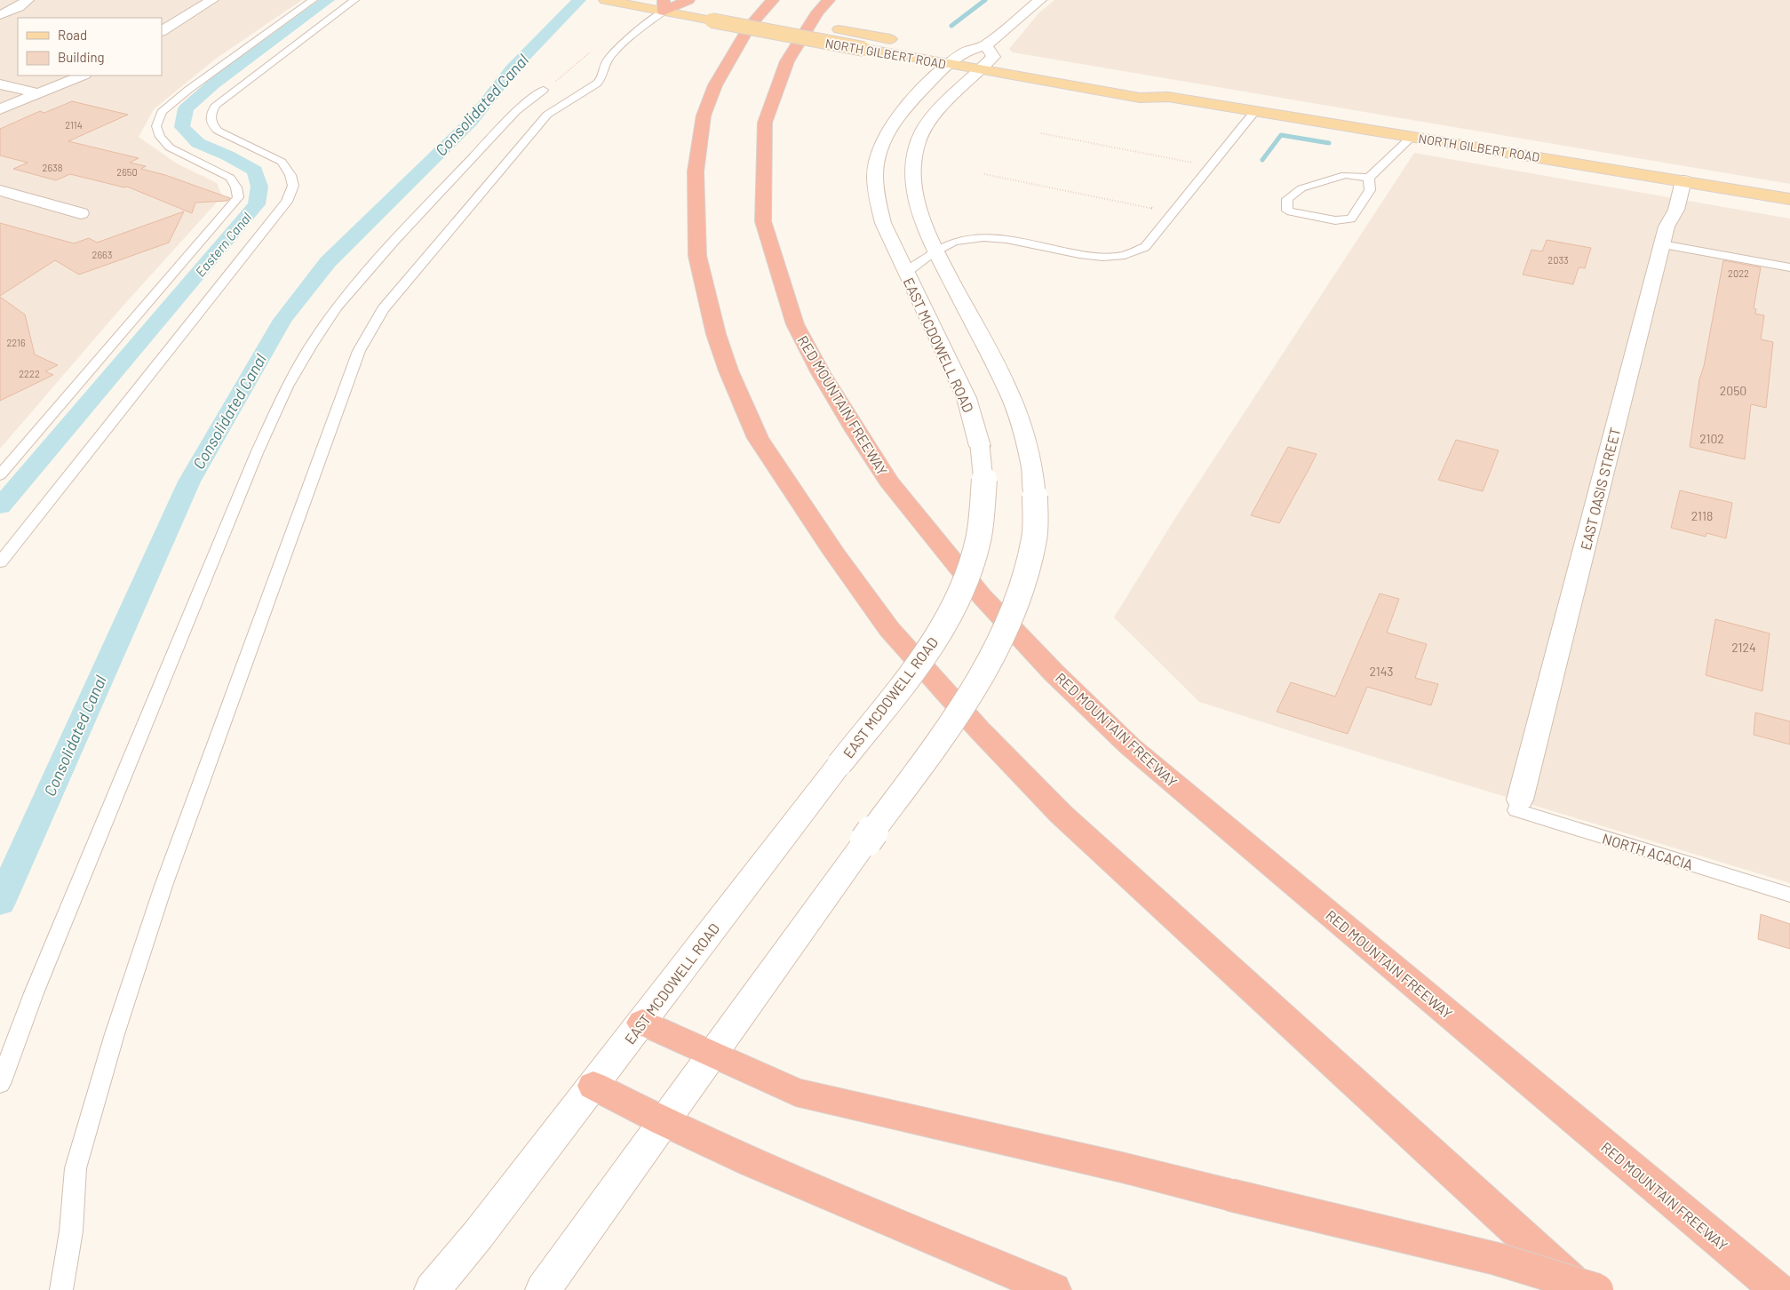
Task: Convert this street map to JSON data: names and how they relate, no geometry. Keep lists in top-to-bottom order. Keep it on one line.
{"streets":{"highway":["RED MOUNTAIN FREEWAY"],"main road":["NORTH GILBERT ROAD","EAST MCDOWELL ROAD","EAST OASIS STREET"],"lane":["NORTH ACACIA"]},"crossings":[["NORTH GILBERT ROAD","EAST MCDOWELL ROAD"],["NORTH GILBERT ROAD","EAST OASIS STREET"],["EAST OASIS STREET","NORTH ACACIA"]],"water":["Consolidated Canal","Eastern Canal"],"house_numbers":["2114","2638","2650","2663","2033","2022","2216","2222","2050","2102","2118","2124","2143"],"legend":["Road","Building"]}
